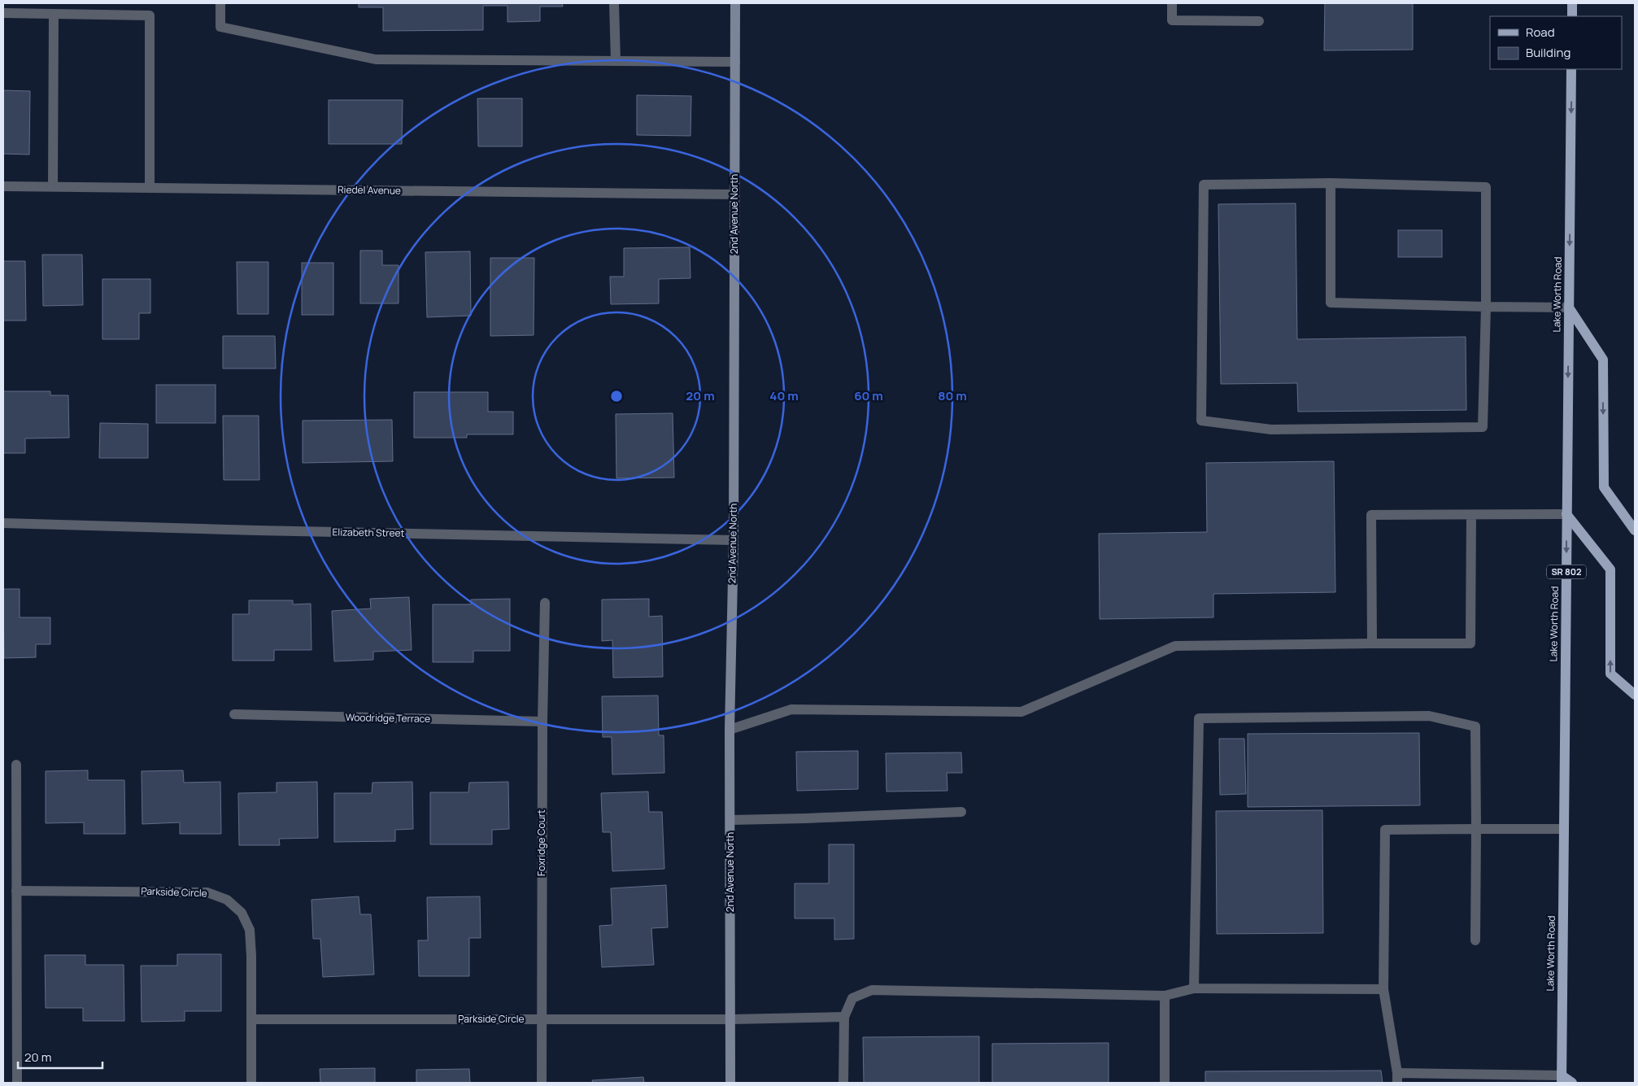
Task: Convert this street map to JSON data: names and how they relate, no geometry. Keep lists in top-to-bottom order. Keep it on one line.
{"streets":{"main road":["Lake Worth Road","SR 802"],"street":["Riedel Avenue","2nd Avenue North","Elizabeth Street","Woodridge Terrace","Foxridge Court","Parkside Circle"]},"crossings":[["Riedel Avenue","2nd Avenue North"],["2nd Avenue North","Elizabeth Street"],["2nd Avenue North","Parkside Circle"],["Woodridge Terrace","Foxridge Court"],["Foxridge Court","Parkside Circle"]],"legend":["Road","Building"],"scale_bar":"20 m","rings":["20 m","40 m","60 m","80 m"]}
